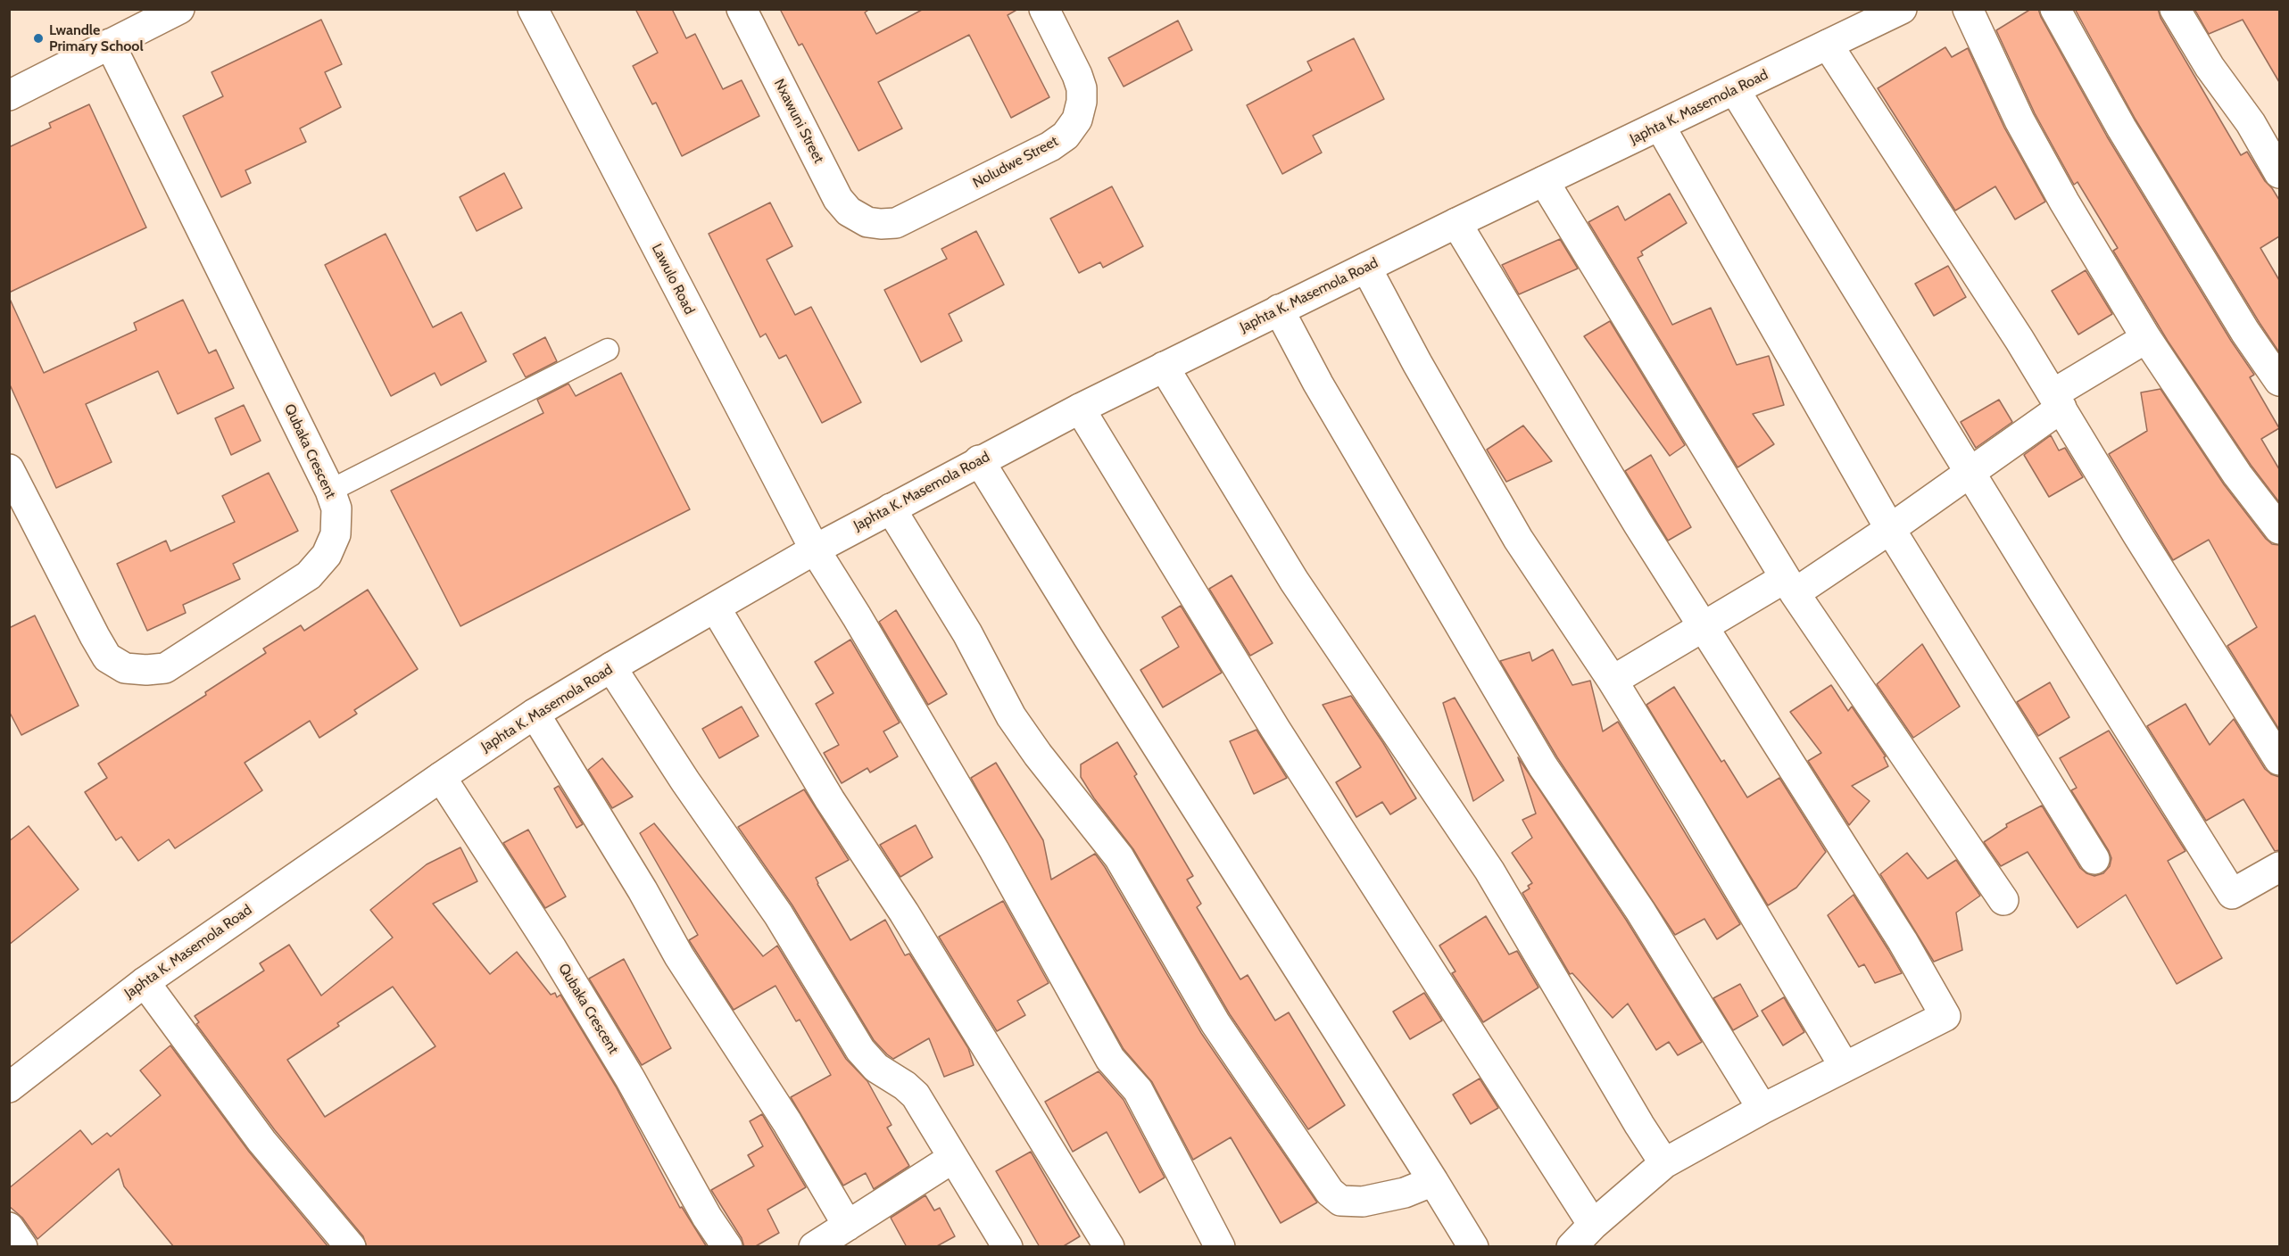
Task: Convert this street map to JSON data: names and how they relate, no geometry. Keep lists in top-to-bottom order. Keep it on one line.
{"streets":{"street":["Japhta K. Masemola Road","Nxawuni Street","Noludwe Street","Lawulo Road","Qubaka Crescent"]},"crossings":[["Japhta K. Masemola Road","Lawulo Road"],["Japhta K. Masemola Road","Qubaka Crescent"],["Nxawuni Street","Noludwe Street"]],"places":["Lwandle Primary School"]}
